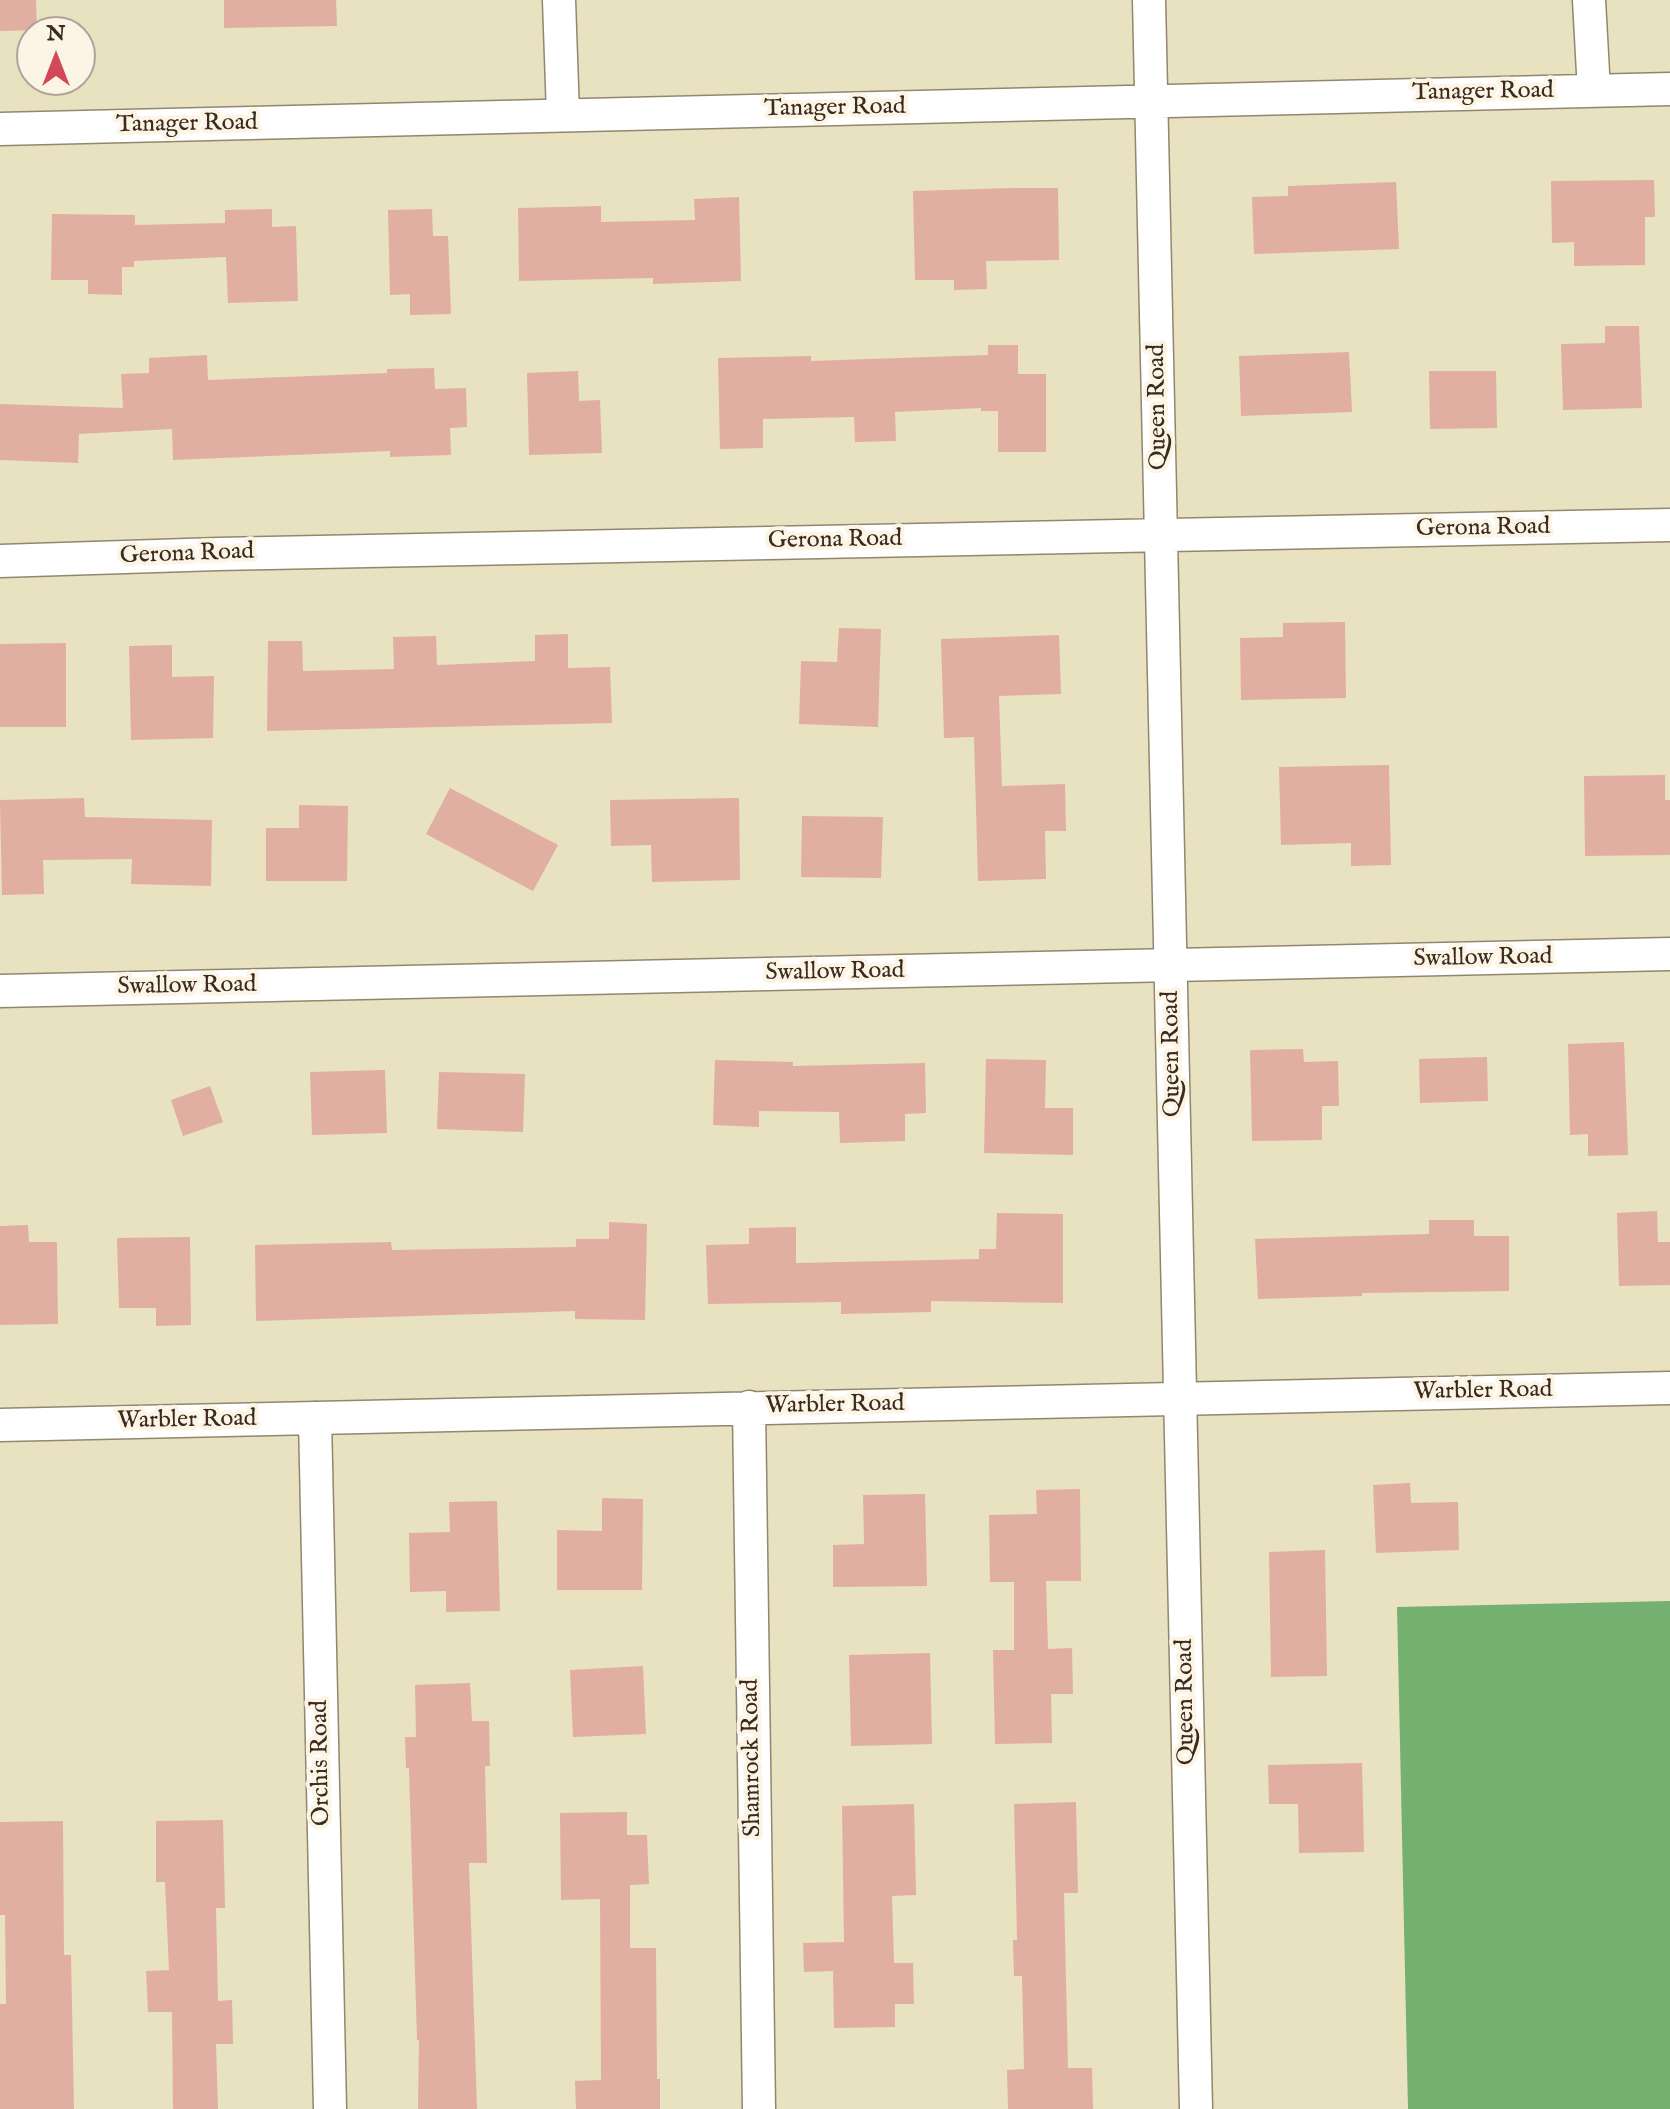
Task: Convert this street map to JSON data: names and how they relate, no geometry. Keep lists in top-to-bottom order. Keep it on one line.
{"streets":{"street":["Tanager Road","Queen Road","Gerona Road","Swallow Road","Warbler Road","Shamrock Road","Orchis Road"]},"crossings":[["Tanager Road","Queen Road"],["Queen Road","Gerona Road"],["Queen Road","Swallow Road"],["Queen Road","Warbler Road"],["Warbler Road","Shamrock Road"],["Warbler Road","Orchis Road"]],"north":"top"}
